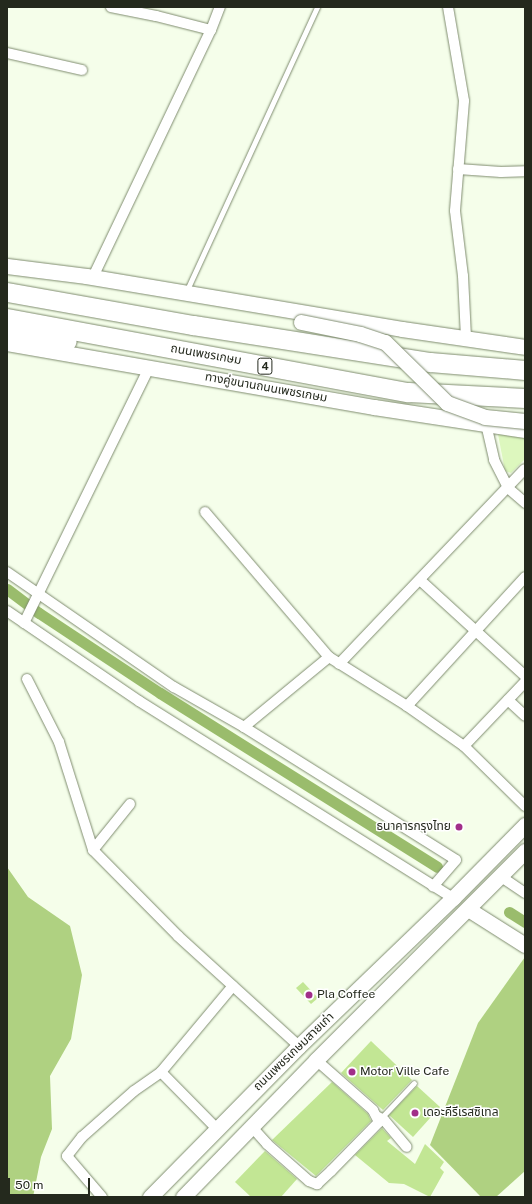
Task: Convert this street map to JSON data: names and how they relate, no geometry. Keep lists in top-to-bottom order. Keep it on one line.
{"streets":{"highway":["ถนนเพชรเกษม","4"],"main road":["ทางคู่ขนานถนนเพชรเกษม","ถนนเพชรเกษมสายเก่า"]},"places":["ธนาคารกรุงไทย","Pla Coffee","Motor Ville Cafe","เดอะคีรีเรสซิเทล"],"scale_bar":"50 m"}
